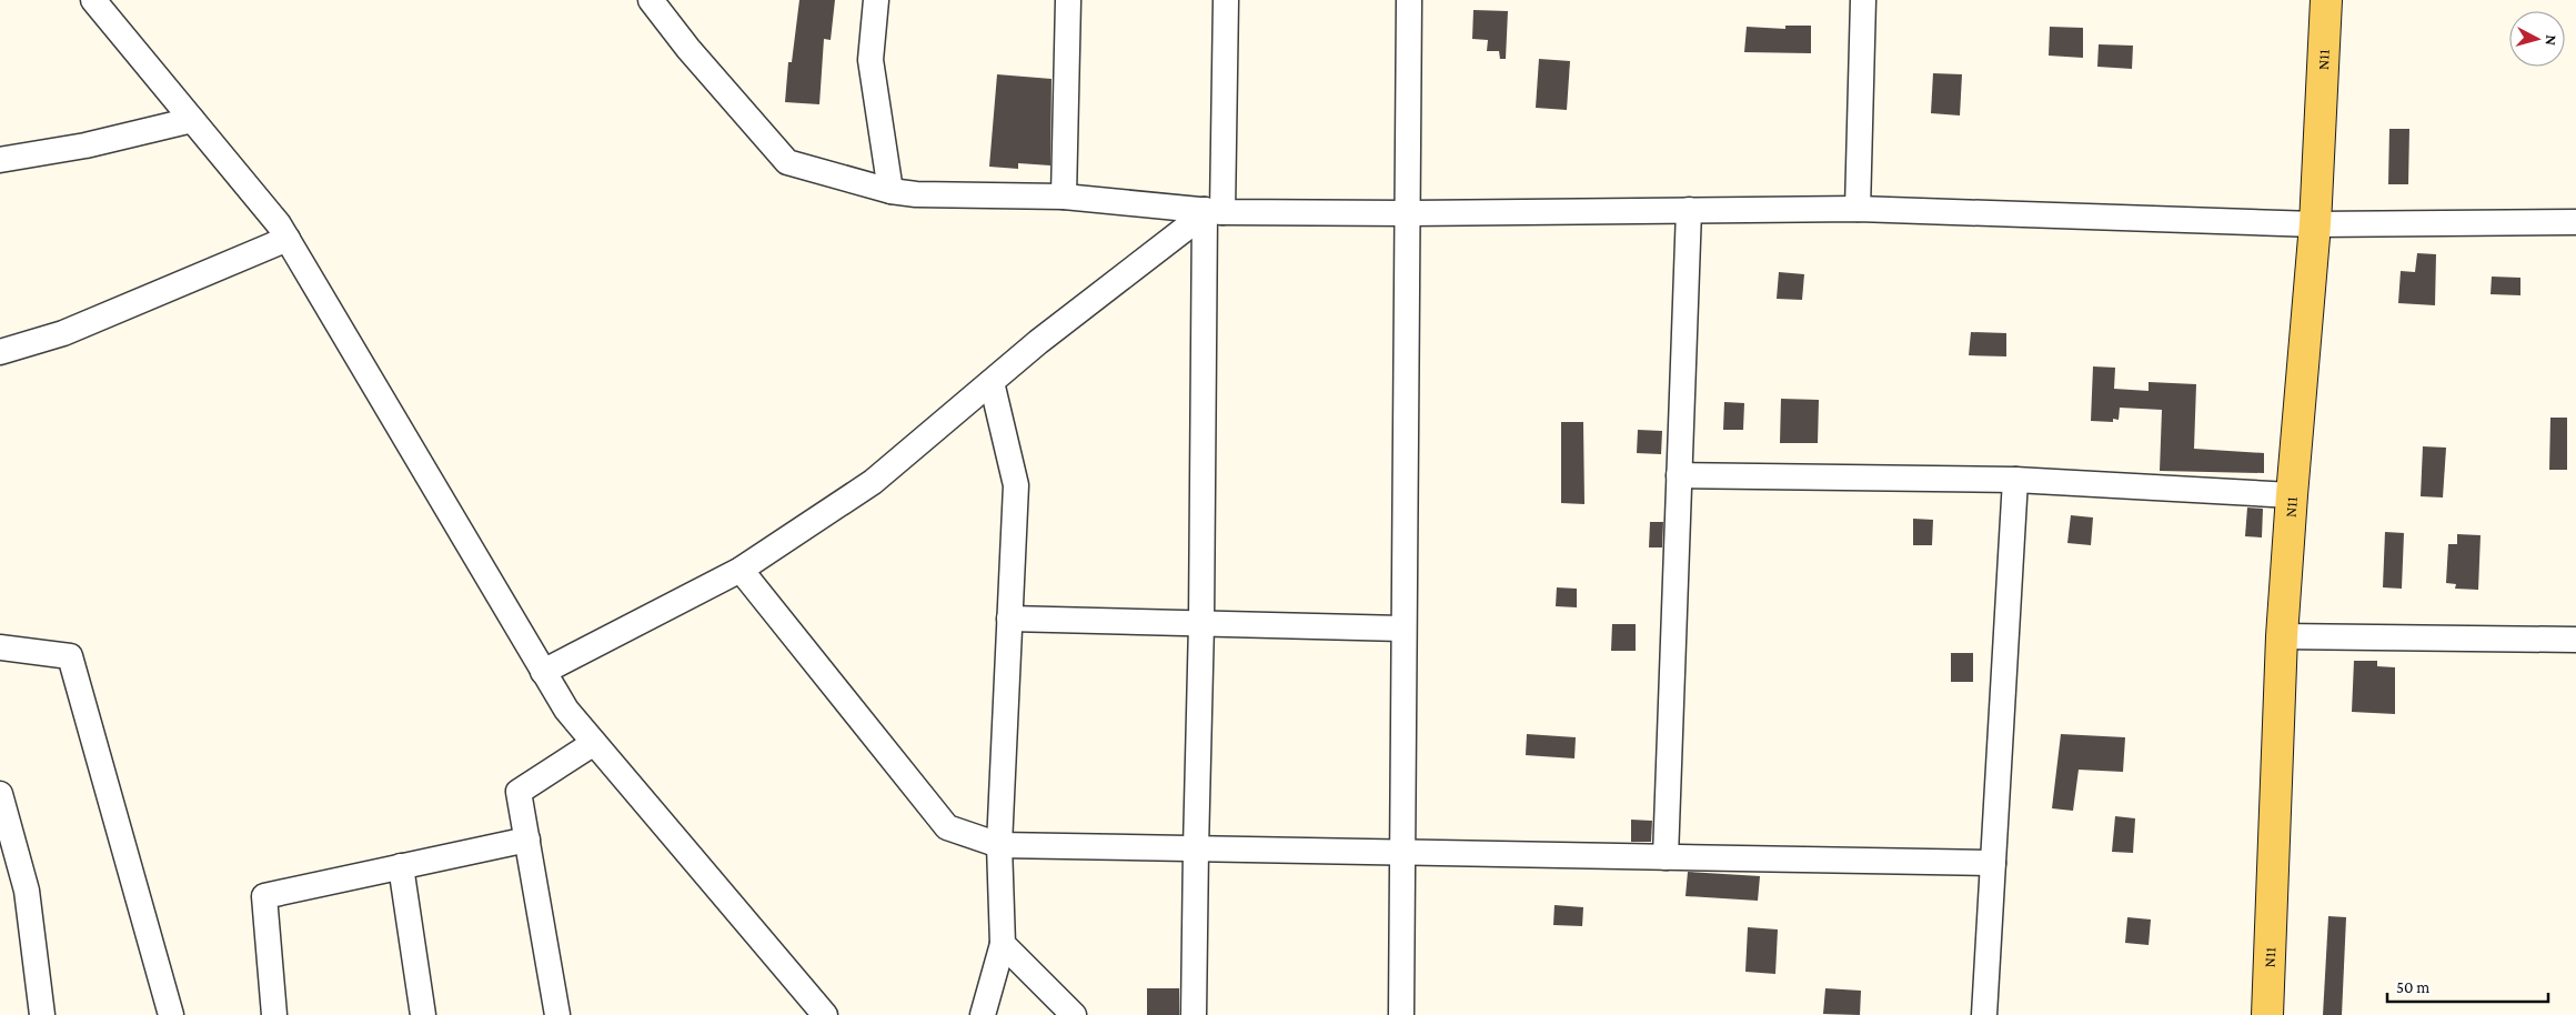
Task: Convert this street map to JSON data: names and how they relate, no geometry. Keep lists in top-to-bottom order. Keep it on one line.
{"streets":{"main road":["N11"]},"scale_bar":"50 m","north":"right"}
